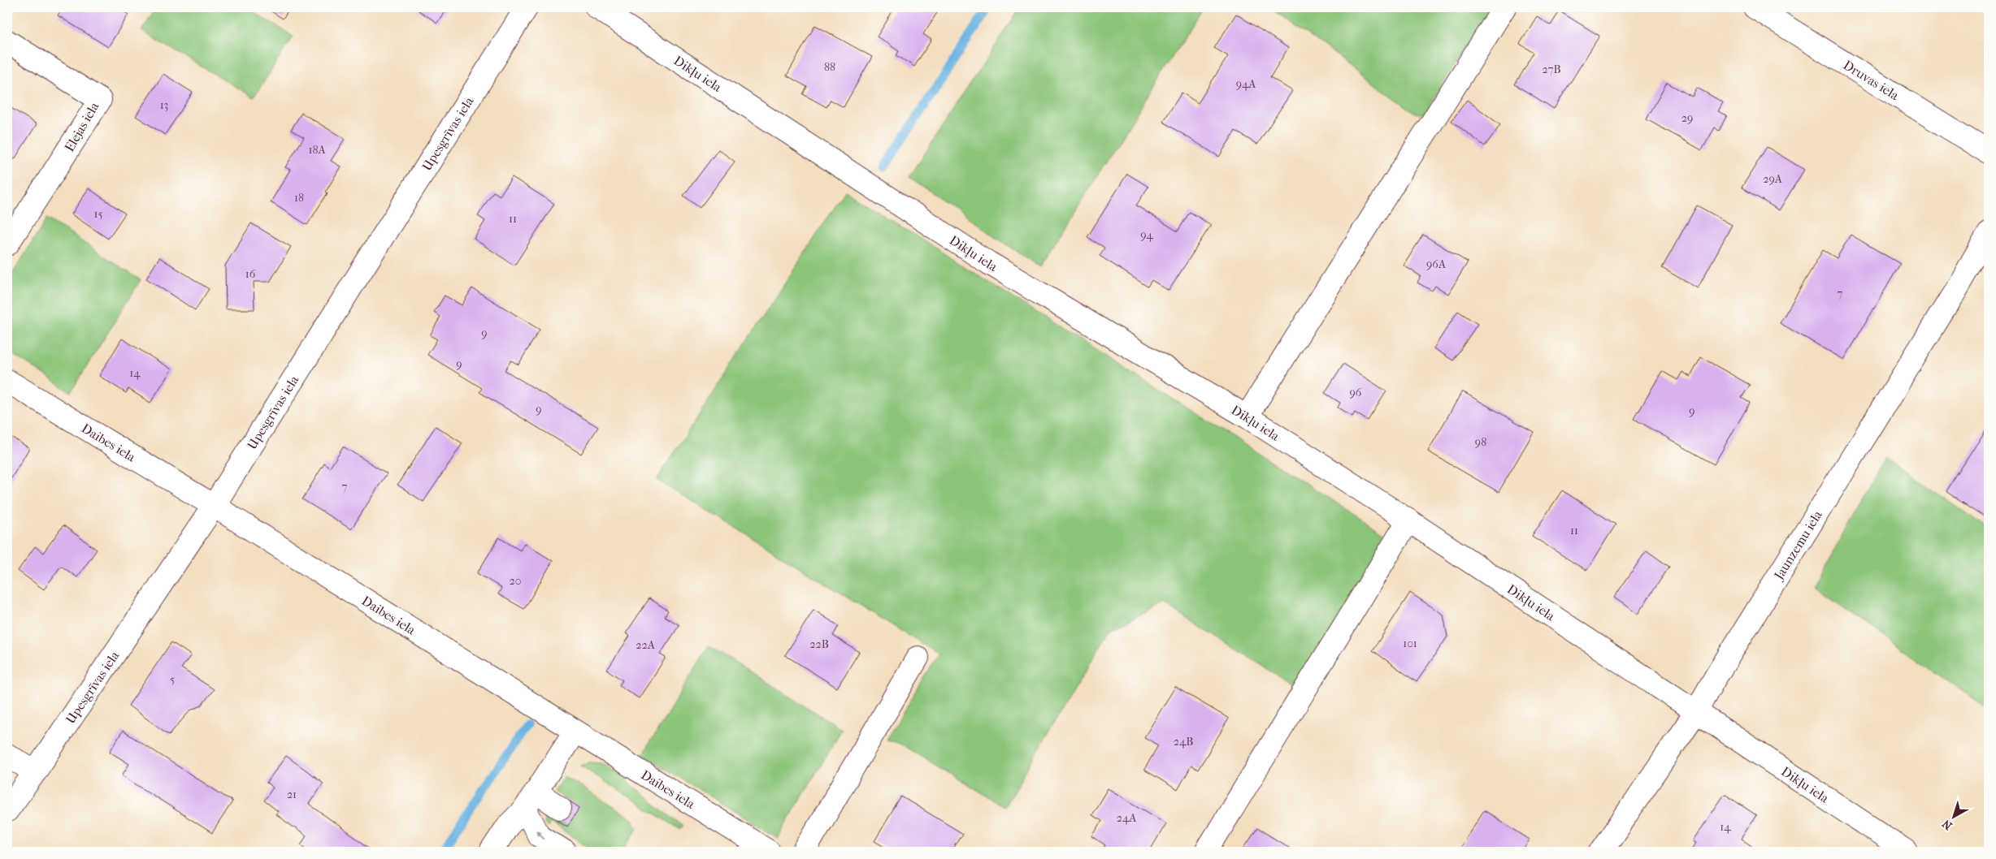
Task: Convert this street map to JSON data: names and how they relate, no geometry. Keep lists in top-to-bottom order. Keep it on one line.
{"streets":{"street":["Dikļu iela","Druvas iela","Elejas iela","Upesgrīvas iela","Daibes iela","Jaunzemu iela"]},"crossings":[["Dikļu iela","Jaunzemu iela"],["Upesgrīvas iela","Daibes iela"]],"house_numbers":["88","27B","94A","13","29","18A","29A","18","15","11","94","96A","16","7","9","9","14","96","9","9","98","7","11","20","101","22B","22A","5","24B","21","24A","14"],"north":"bottom left"}
